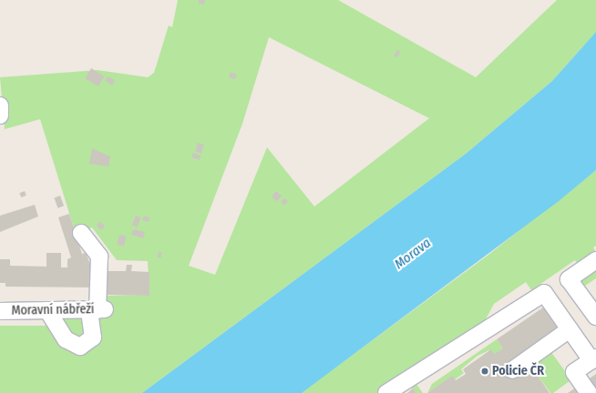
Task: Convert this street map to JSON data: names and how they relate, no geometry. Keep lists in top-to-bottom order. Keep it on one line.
{"streets":{"street":["Moravní nábřeží"]},"water":["Morava"],"places":["Policie ČR"]}
